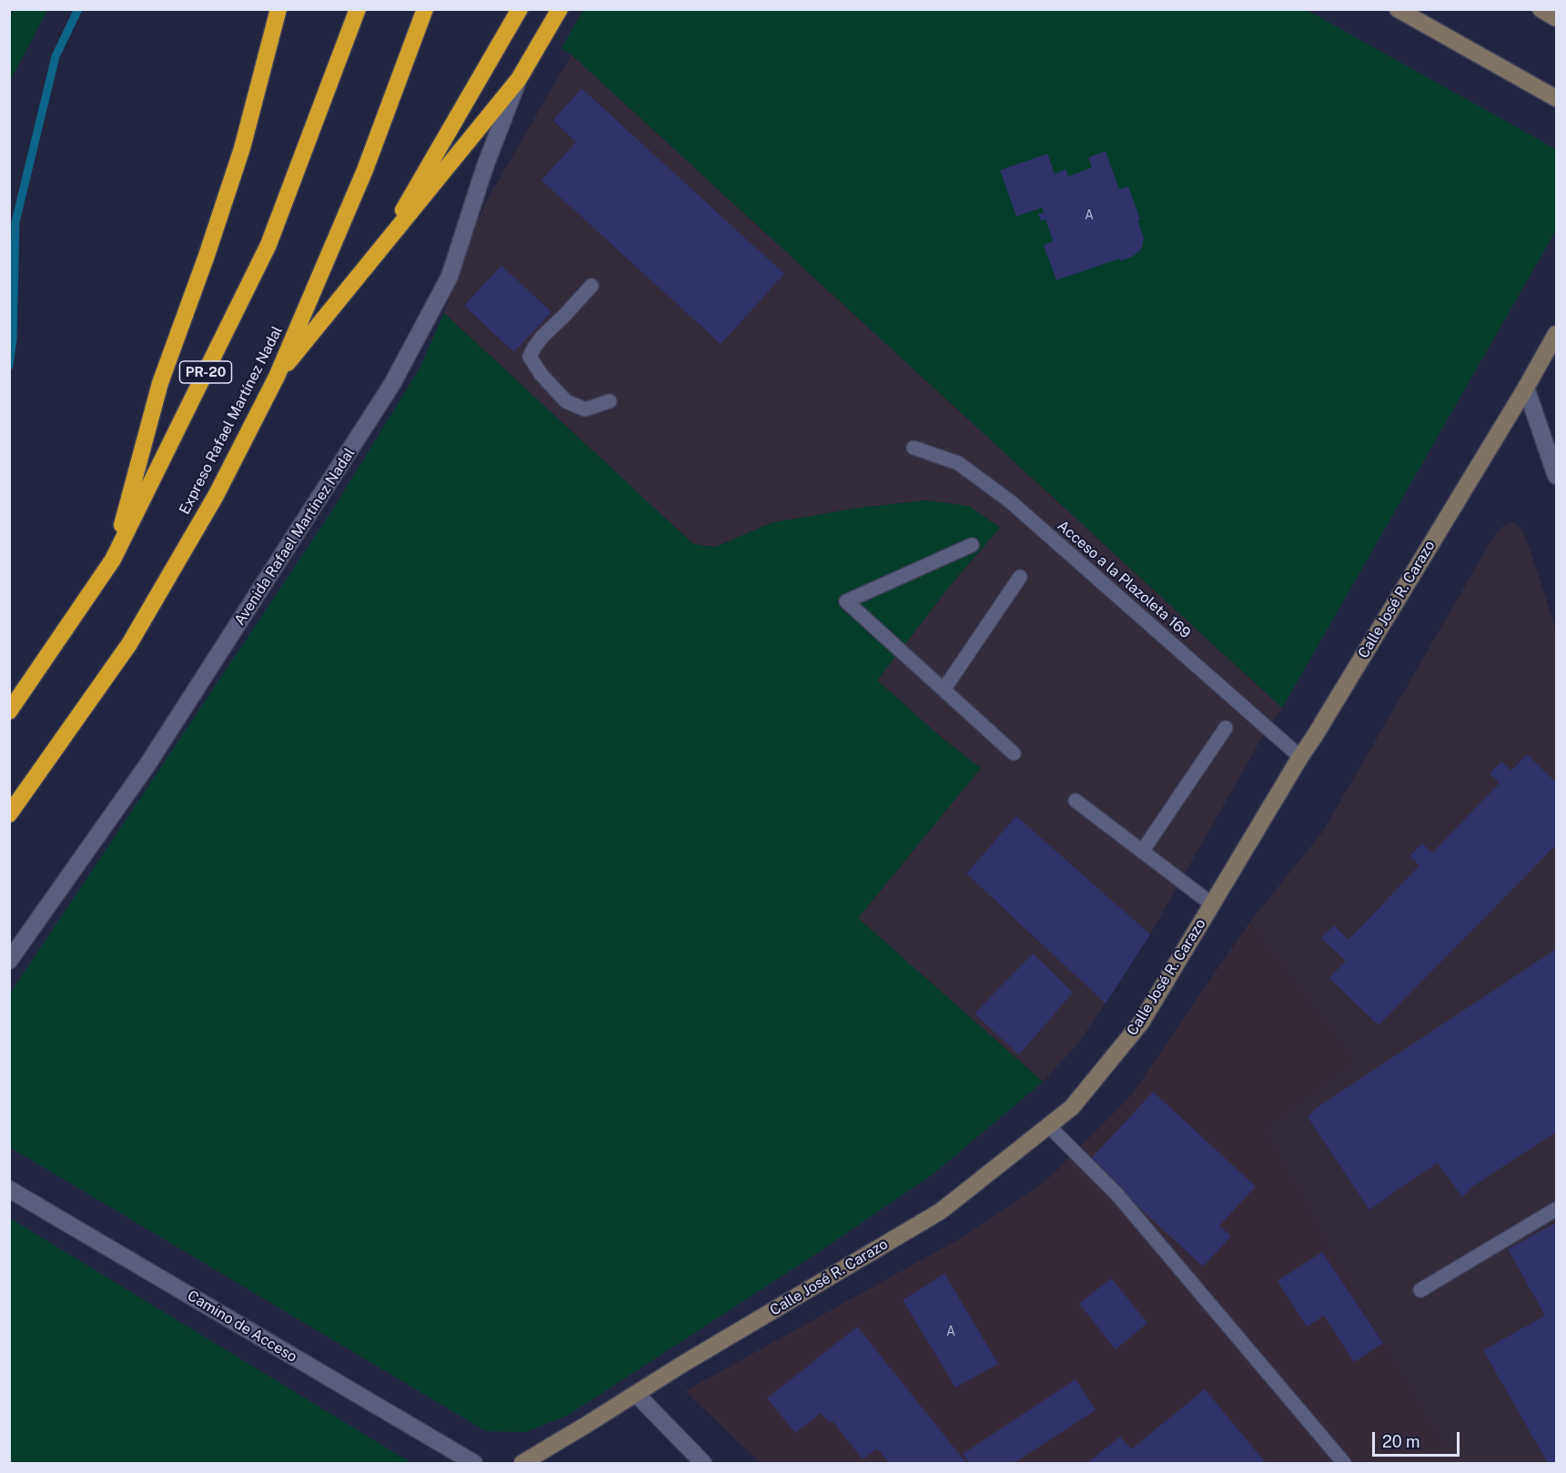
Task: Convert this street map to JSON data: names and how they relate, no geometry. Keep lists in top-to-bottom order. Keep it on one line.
{"streets":{"highway":["PR-20","Expreso Rafael Martínez Nadal"],"street":["Avenida Rafael Martínez Nadal","Calle José R. Carazo","Camino de Acceso"],"lane":["Acceso a la Plazoleta 169"]},"crossings":[["Acceso a la Plazoleta 169","Calle José R. Carazo"]],"house_numbers":["A","A"],"scale_bar":"20 m"}
